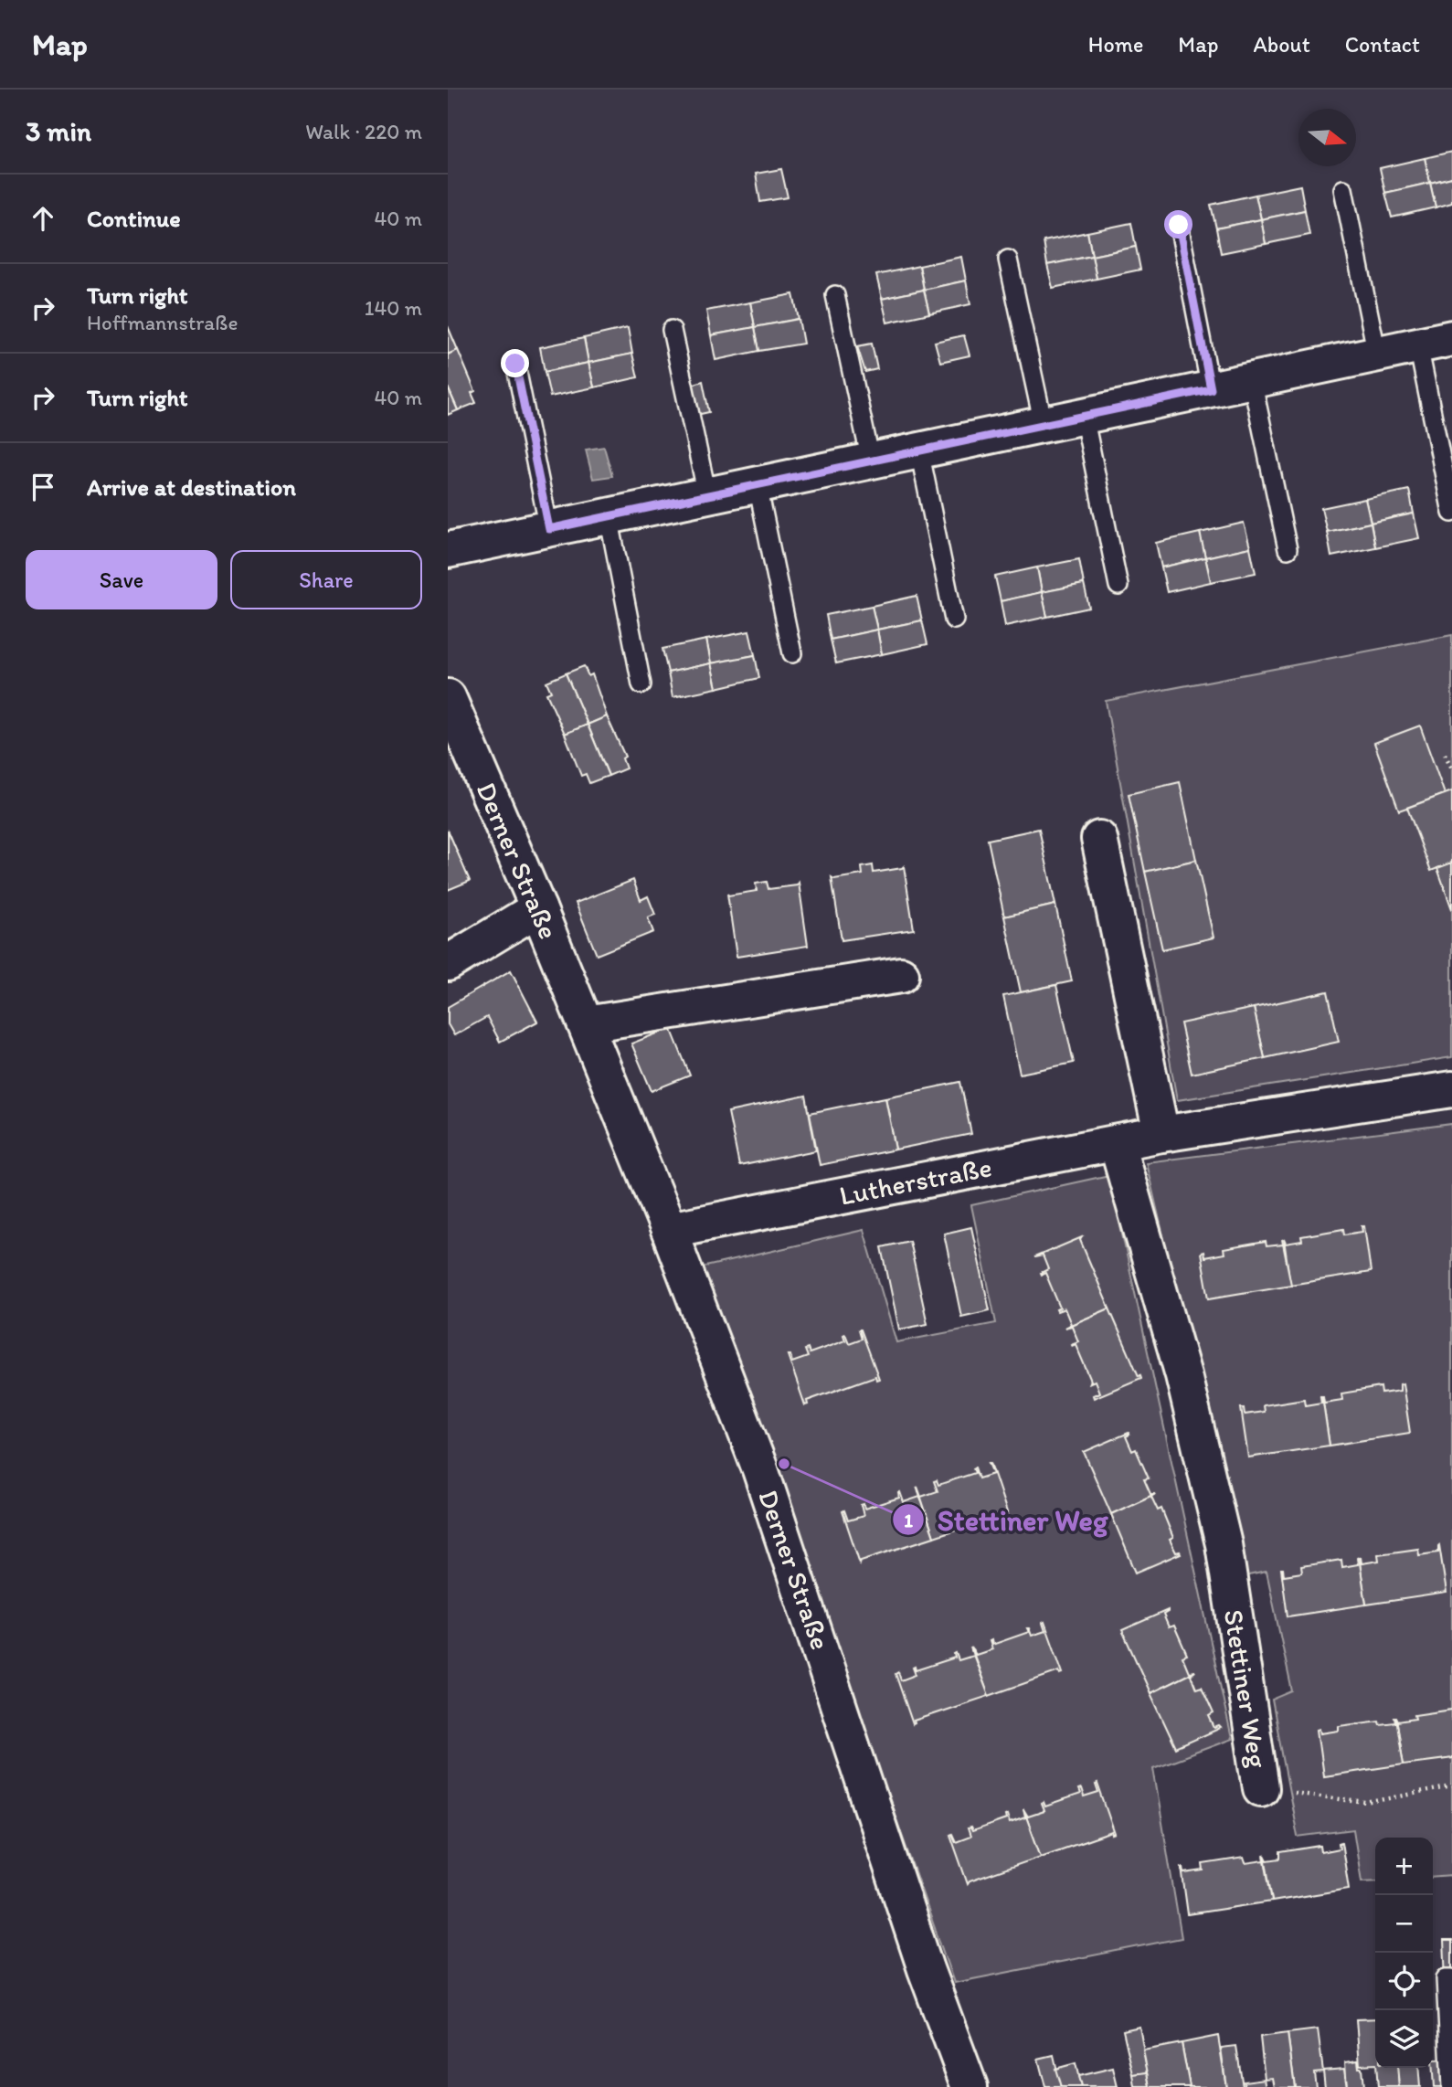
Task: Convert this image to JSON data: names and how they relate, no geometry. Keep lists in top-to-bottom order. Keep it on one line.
{"streets":{"street":["Derner Straße","Lutherstraße","Stettiner Weg"]},"crossings":[["Derner Straße","Lutherstraße"],["Lutherstraße","Stettiner Weg"]],"places":["Stettiner Weg"],"north":"right","page":{"header":"Map","nav":["Home","Map","About","Contact"],"heading":["3 min","Walk · 220 m"],"list":[["Continue","40 m"],["Turn right","Hoffmannstraße","140 m"],["Turn right","40 m"],"Arrive at destination"],"buttons":["Save","Share"],"map_buttons":["+","−"]}}
